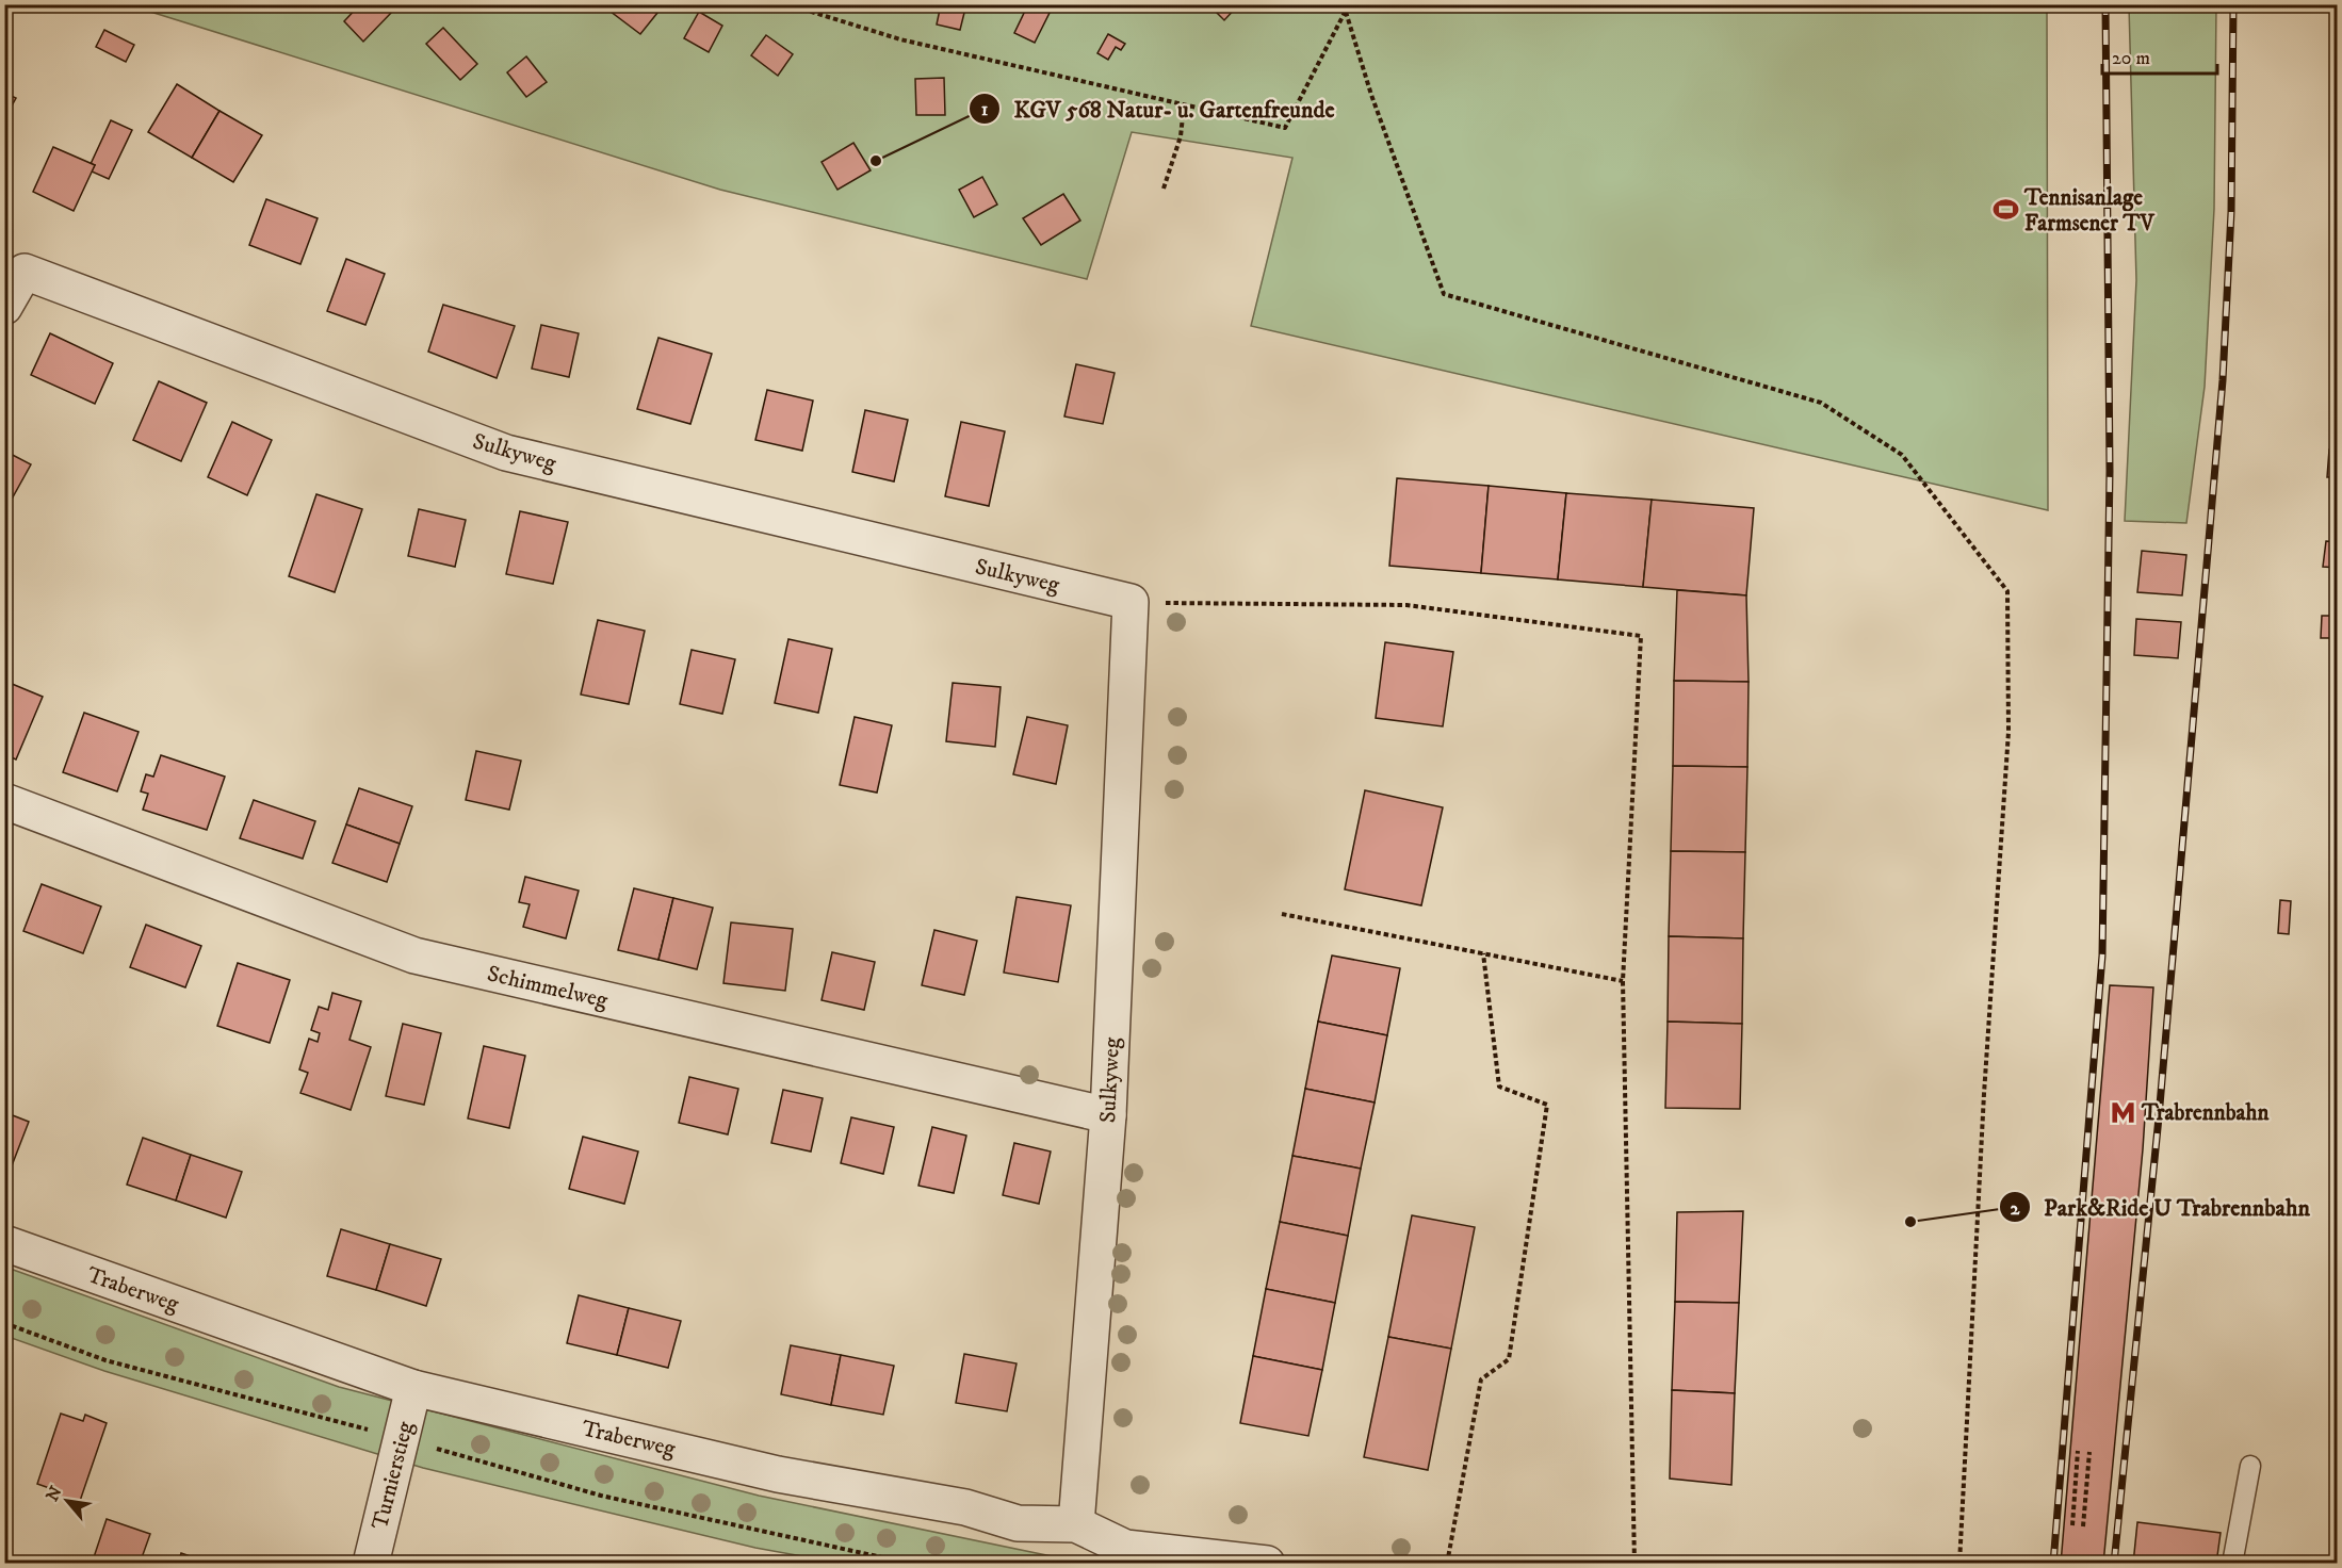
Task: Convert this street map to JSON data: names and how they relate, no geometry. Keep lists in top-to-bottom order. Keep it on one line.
{"streets":{"street":["Sulkyweg","Schimmelweg","Traberweg","Turnierstieg"]},"crossings":[["Sulkyweg","Schimmelweg"],["Sulkyweg","Traberweg"],["Traberweg","Turnierstieg"]],"places":{"other":["KGV 568 Natur- u. Gartenfreunde","Park&Ride U Trabrennbahn"],"sports":["Tennisanlage Farmsener TV"],"metro station":["Trabrennbahn"]},"scale_bar":"20 m","north":"top left"}
